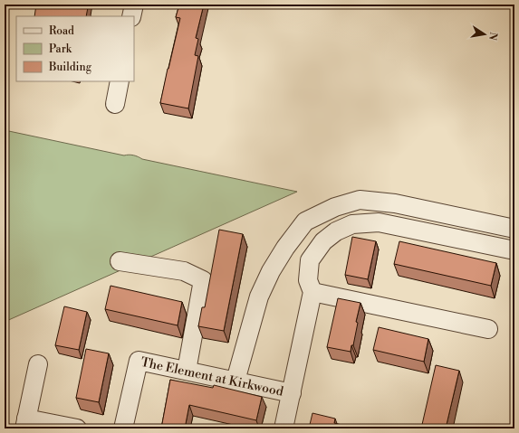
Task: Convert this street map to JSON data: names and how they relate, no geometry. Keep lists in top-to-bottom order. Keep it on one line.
{"streets":{"street":["The Element at Kirkwood"]},"legend":["Road","Park","Building"],"north":"right"}
